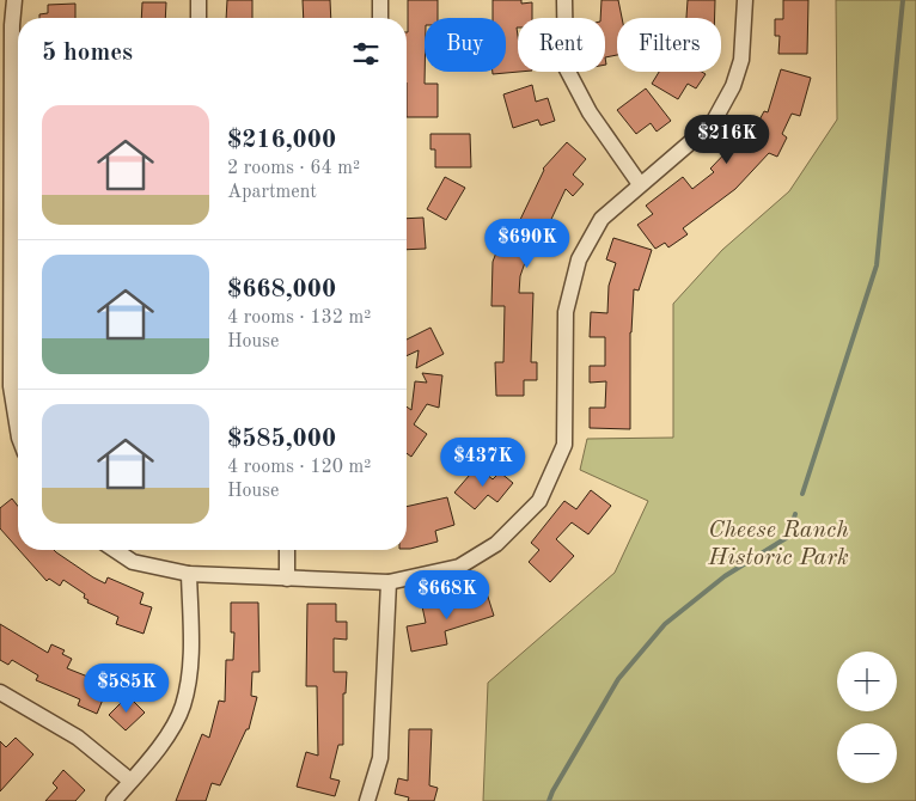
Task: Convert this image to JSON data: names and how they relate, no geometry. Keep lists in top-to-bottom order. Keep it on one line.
{"parks":["Cheese Ranch Historic Park"],"page":{"chip":["Buy","Rent","Filters"],"heading":"5 homes","list":[{"name":"$216,000","note":"2 rooms · 64 m² · Apartment"},{"name":"$668,000","note":"4 rooms · 132 m² · House"},{"name":"$585,000","note":"4 rooms · 120 m² · House"}],"price":["$216K","$690K","$437K","$668K","$585K"],"map_buttons":["+","−"]}}
